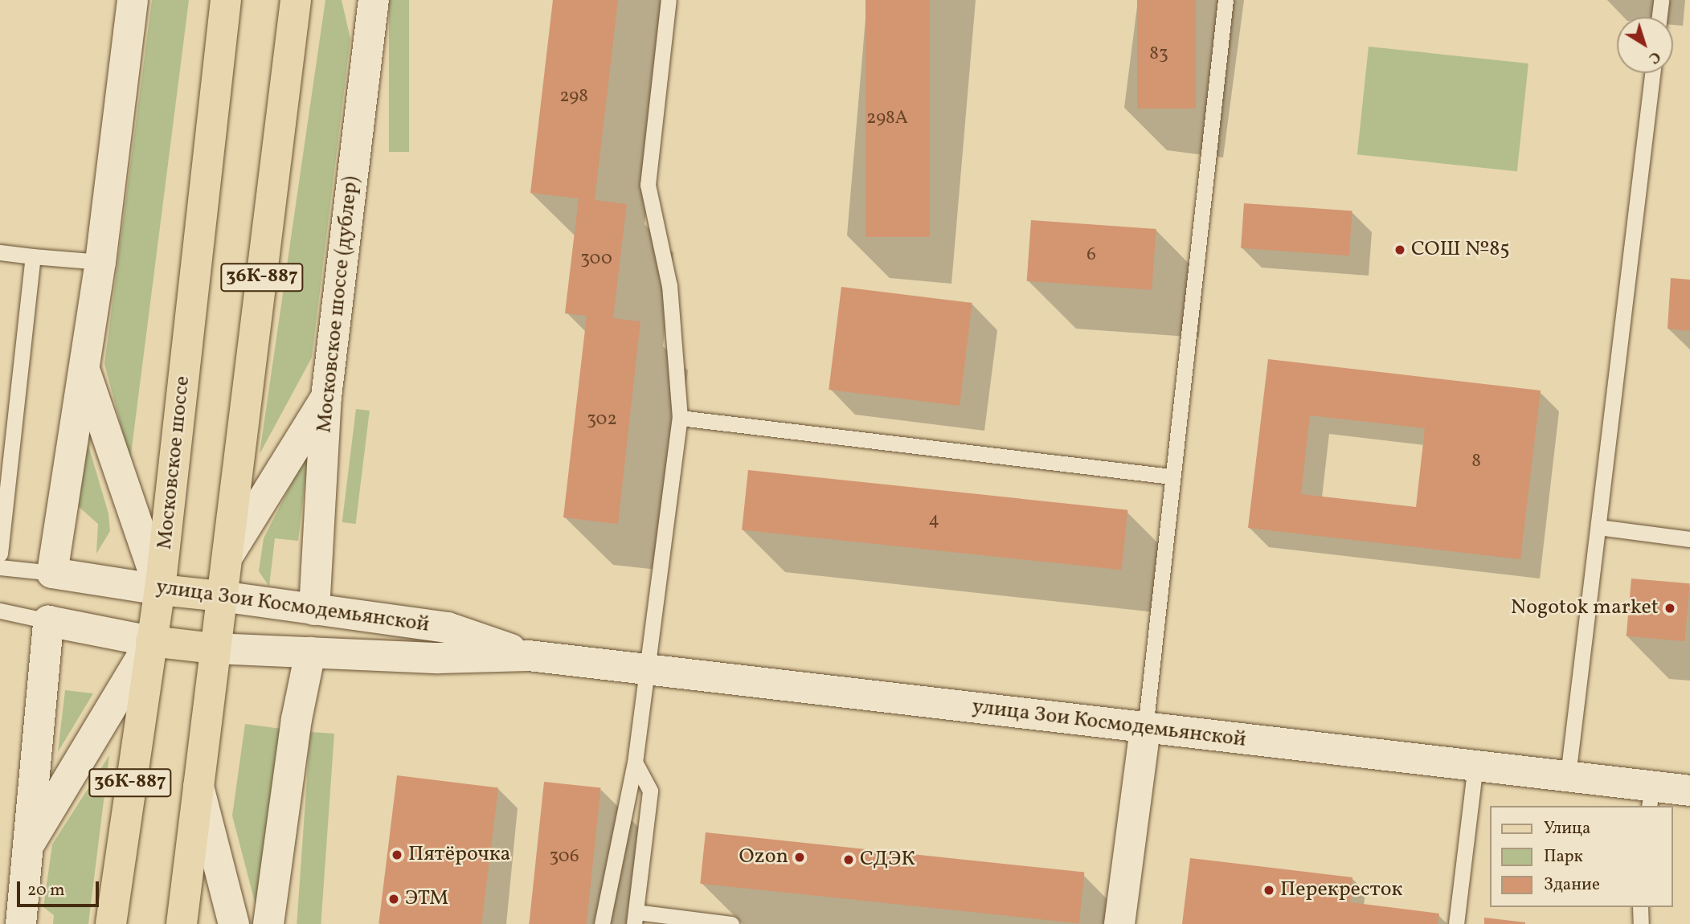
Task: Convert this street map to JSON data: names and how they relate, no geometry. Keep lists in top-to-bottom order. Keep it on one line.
{"streets":{"main road":["36К-887","Московское шоссе","улица Зои Космодемьянской"],"street":["Московское шоссе (дублер)"]},"crossings":[["36К-887","улица Зои Космодемьянской"],["Московское шоссе (дублер)","улица Зои Космодемьянской"],["Московское шоссе","улица Зои Космодемьянской"]],"places":["СОШ №85","Nogotok market","Пятёрочка","Ozon","СДЭК","Перекресток","ЭТМ"],"house_numbers":["83","298","298А","6","300","302","8","4","306"],"legend":["Улица","Парк","Здание"],"scale_bar":"20 m","north":"bottom right"}
